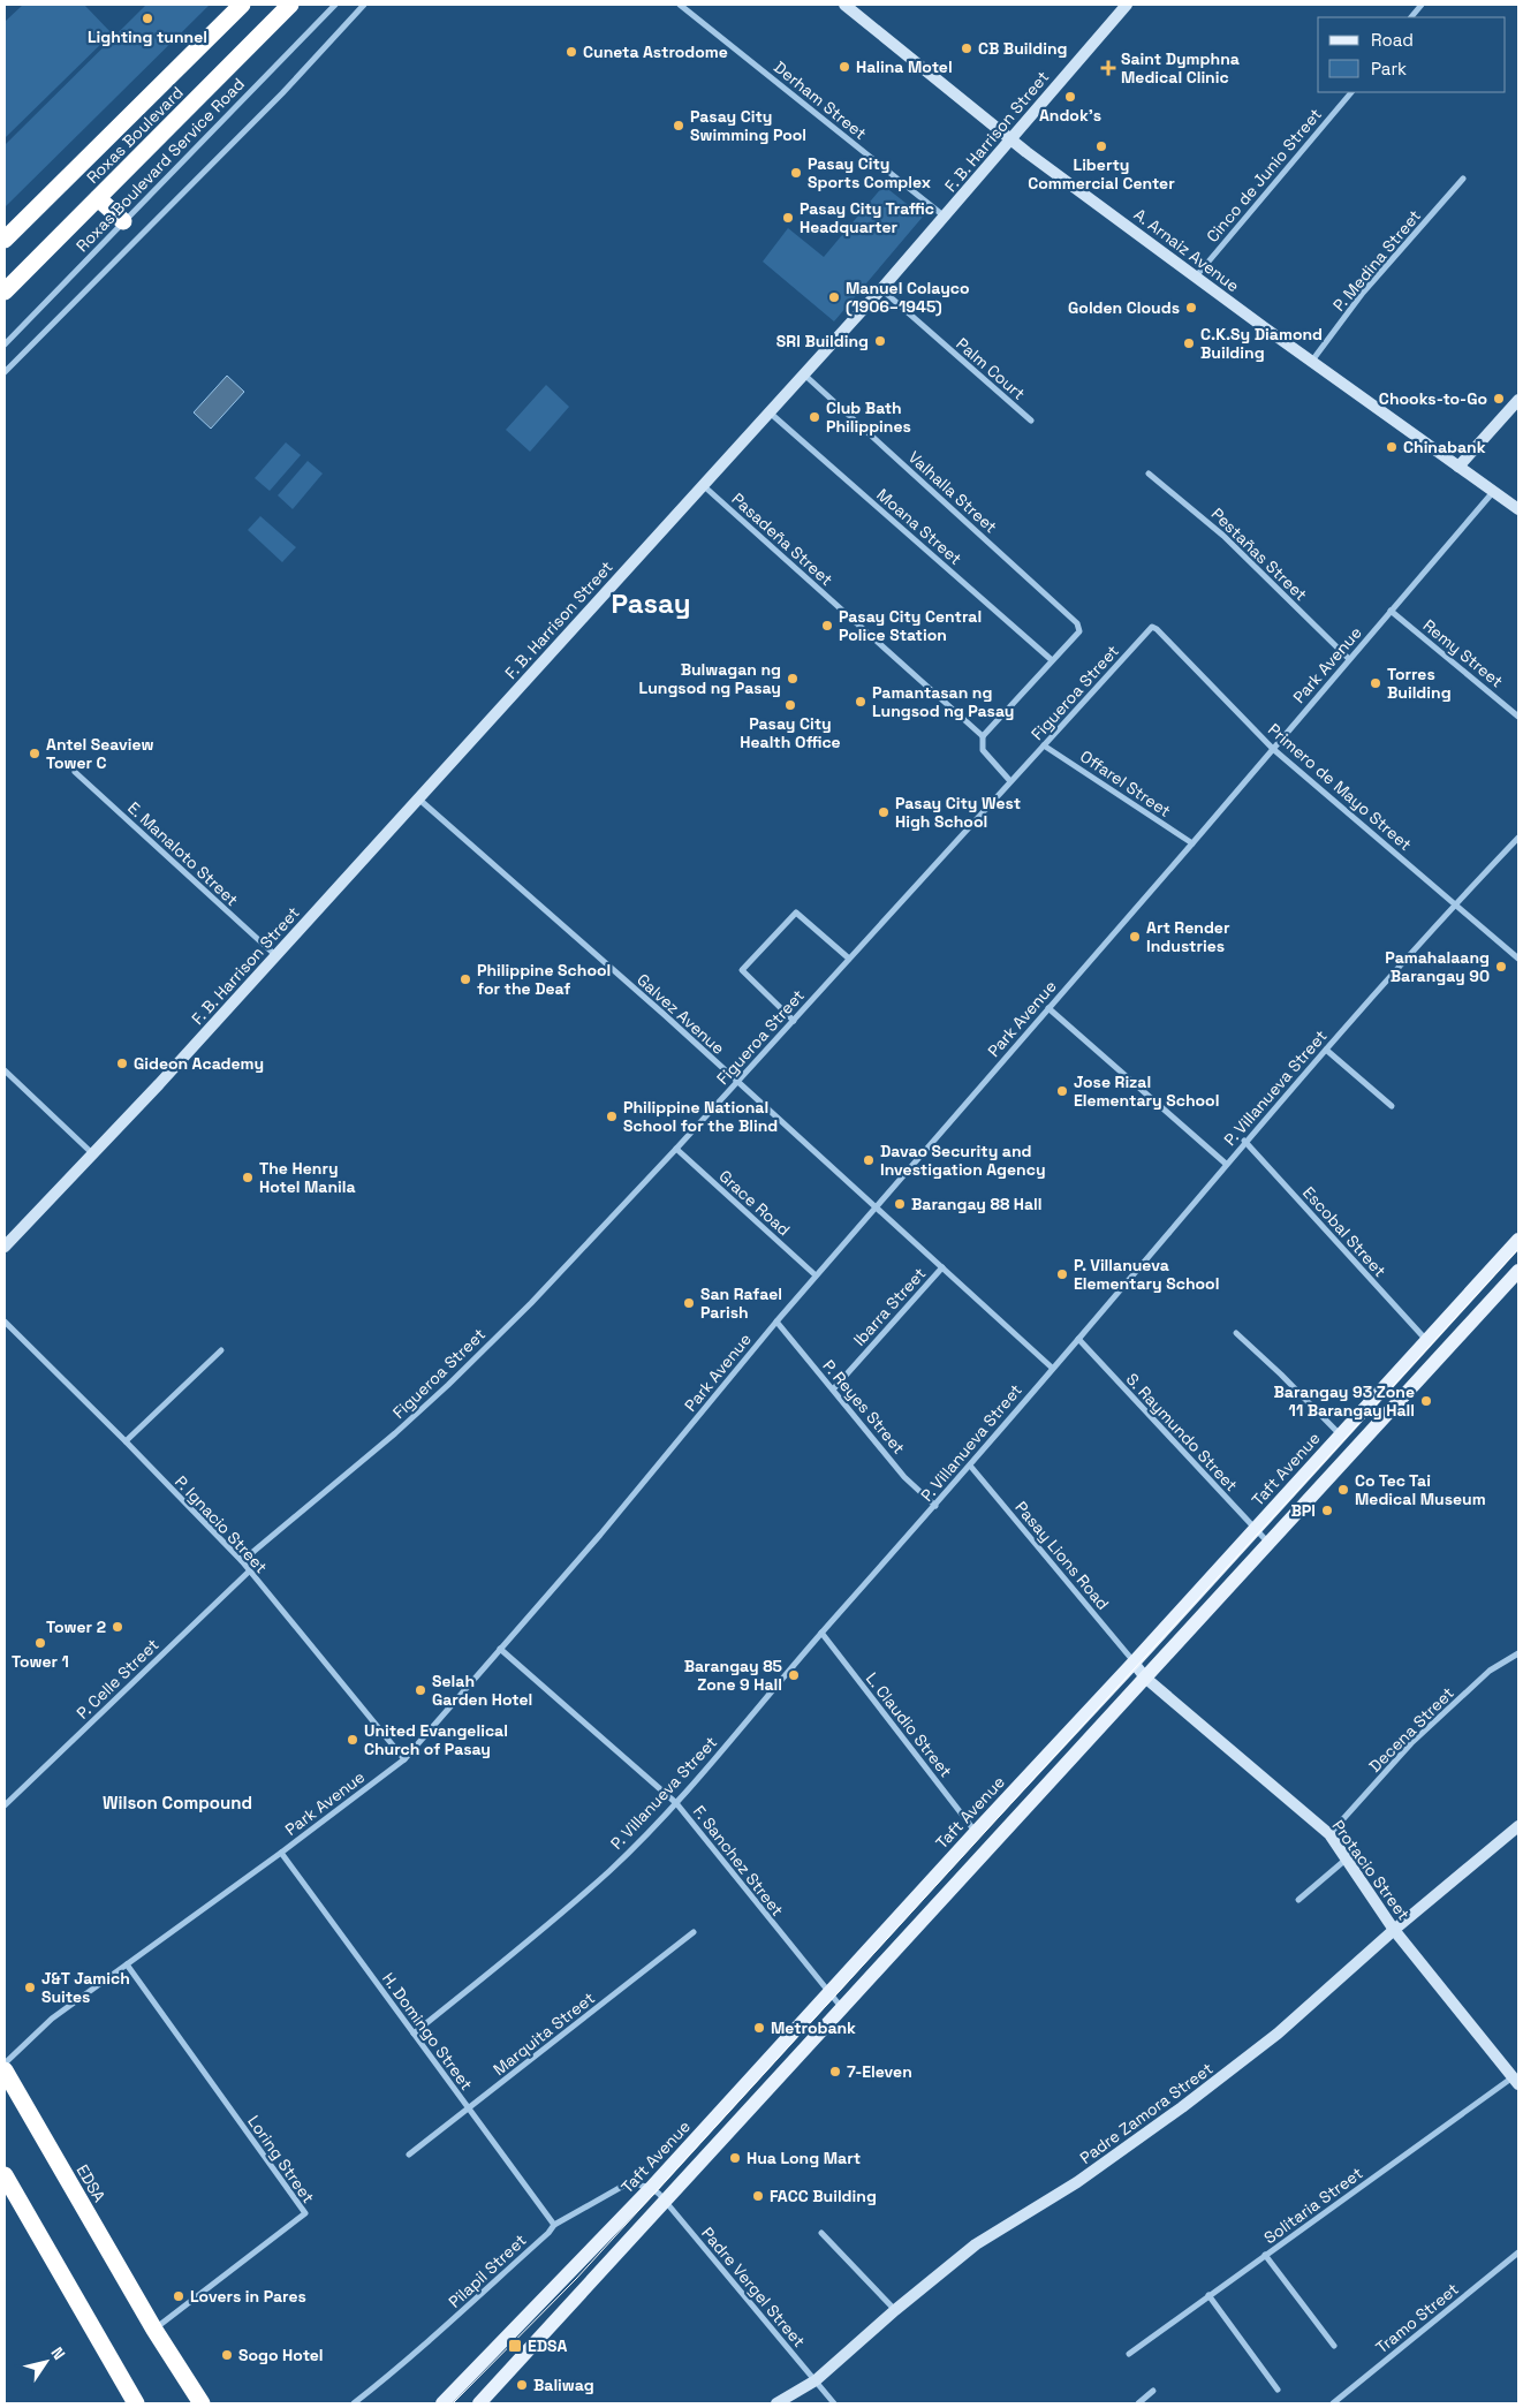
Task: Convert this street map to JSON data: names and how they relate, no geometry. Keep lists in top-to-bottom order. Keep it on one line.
{"streets":{"highway":["Roxas Boulevard","EDSA"],"main road":["F. B. Harrison Street","A. Arnaiz Avenue","Taft Avenue","Protacio Street","Padre Zamora Street"],"street":["Derham Street","Roxas Boulevard Service Road","Cinco de Junio Street","P. Medina Street","Palm Court","Valhalla Street","Moana Street","Pasadeña Street","Pestañas Street","Remy Street","Park Avenue","Figueroa Street","Offarel Street","Primero de Mayo Street","E. Manaloto Street","Galvez Avenue","P. Villanueva Street","Grace Road","Escobal Street","Ibarra Street","P. Reyes Street","S. Raymundo Street","P. Ignacio Street","Pasay Lions Road","P. Celle Street","L. Claudio Street","Decena Street","F. Sanchez Street","H. Domingo Street","Marquita Street","Loring Street","Solitaria Street","Pilapil Street","Padre Vergel Street","Tramo Street"]},"crossings":[["Derham Street","F. B. Harrison Street"],["F. B. Harrison Street","A. Arnaiz Avenue"],["F. B. Harrison Street","Palm Court"],["F. B. Harrison Street","Valhalla Street"],["F. B. Harrison Street","Moana Street"],["F. B. Harrison Street","Pasadeña Street"],["F. B. Harrison Street","E. Manaloto Street"],["F. B. Harrison Street","Galvez Avenue"],["Cinco de Junio Street","A. Arnaiz Avenue"],["A. Arnaiz Avenue","P. Medina Street"],["A. Arnaiz Avenue","Park Avenue"],["Valhalla Street","Moana Street"],["Pasadeña Street","Figueroa Street"],["Pestañas Street","Park Avenue"],["Remy Street","Park Avenue"],["Park Avenue","Offarel Street"],["Park Avenue","Primero de Mayo Street"],["Park Avenue","Galvez Avenue"],["Park Avenue","Grace Road"],["Park Avenue","P. Reyes Street"],["Park Avenue","P. Ignacio Street"],["Park Avenue","F. Sanchez Street"],["Park Avenue","H. Domingo Street"],["Park Avenue","Loring Street"],["Figueroa Street","Offarel Street"],["Figueroa Street","Primero de Mayo Street"],["Figueroa Street","Galvez Avenue"],["Figueroa Street","Grace Road"],["Figueroa Street","P. Ignacio Street"],["Primero de Mayo Street","P. Villanueva Street"],["Galvez Avenue","P. Villanueva Street"],["Galvez Avenue","Ibarra Street"],["P. Villanueva Street","Escobal Street"],["P. Villanueva Street","P. Reyes Street"],["P. Villanueva Street","S. Raymundo Street"],["P. Villanueva Street","Pasay Lions Road"],["P. Villanueva Street","L. Claudio Street"],["P. Villanueva Street","F. Sanchez Street"],["P. Villanueva Street","H. Domingo Street"],["Escobal Street","Taft Avenue"],["Ibarra Street","P. Reyes Street"],["S. Raymundo Street","Taft Avenue"],["Taft Avenue","Pasay Lions Road"],["Taft Avenue","L. Claudio Street"],["Taft Avenue","F. Sanchez Street"],["Taft Avenue","Protacio Street"],["Taft Avenue","Pilapil Street"],["Taft Avenue","Padre Vergel Street"],["P. Ignacio Street","P. Celle Street"],["Pasay Lions Road","Protacio Street"],["Decena Street","Protacio Street"],["Protacio Street","Padre Zamora Street"],["Protacio Street","Solitaria Street"],["H. Domingo Street","Marquita Street"],["H. Domingo Street","Pilapil Street"],["Padre Zamora Street","Padre Vergel Street"],["Loring Street","EDSA"],["Pilapil Street","Padre Vergel Street"]],"districts":["Pasay","Wilson Compound"],"places":{"other":["Lighting tunnel","CB Building","Cuneta Astrodome","Halina Motel","Andok's","Pasay City Swimming Pool","Liberty Commercial Center","Pasay City Sports Complex","Pasay City Traffic Headquarter","Manuel Colayco (1906–1945)","Golden Clouds","SRI Building","C.K.Sy Diamond Building","Chooks-to-Go","Club Bath Philippines","Chinabank","Pasay City Central Police Station","Bulwagan ng Lungsod ng Pasay","Torres Building","Pamantasan ng Lungsod ng Pasay","Pasay City Health Office","Antel Seaview Tower C","Pasay City West High School","Art Render Industries","Pamahalaang Barangay 90","Philippine School for the Deaf","Gideon Academy","Jose Rizal Elementary School","Philippine National School for the Blind","Davao Security and Investigation Agency","The Henry Hotel Manila","Barangay 88 Hall","P. Villanueva Elementary School","San Rafael Parish","Barangay 93 Zone 11 Barangay Hall","Co Tec Tai Medical Museum","BPI","Tower 2","Tower 1","Barangay 85 Zone 9 Hall","Selah Garden Hotel","United Evangelical Church of Pasay","J&T Jamich Suites","Metrobank","7-Eleven","Hua Long Mart","FACC Building","Lovers in Pares","Sogo Hotel","Baliwag"],"health":["Saint Dymphna Medical Clinic"],"transit":["EDSA"]},"legend":["Road","Park"],"north":"top right"}
